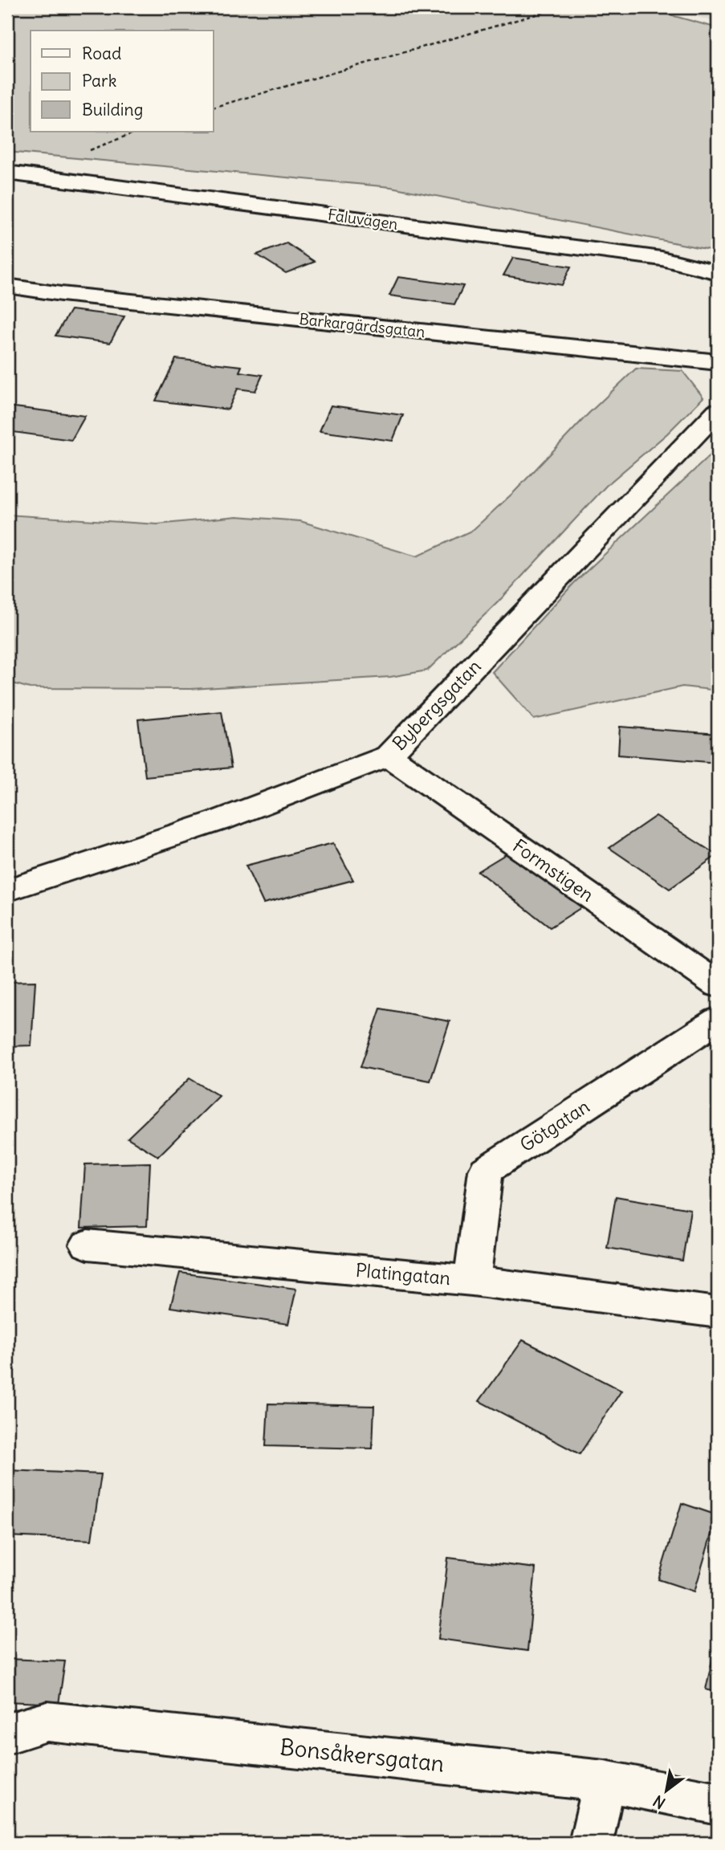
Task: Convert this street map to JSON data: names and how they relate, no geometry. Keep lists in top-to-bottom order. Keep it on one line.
{"streets":{"street":["Faluvägen","Barkargärdsgatan","Bybergsgatan","Formstigen","Götgatan","Platingatan","Bonsåkersgatan"]},"crossings":[["Bybergsgatan","Formstigen"],["Götgatan","Platingatan"]],"legend":["Road","Park","Building"],"north":"bottom left"}
